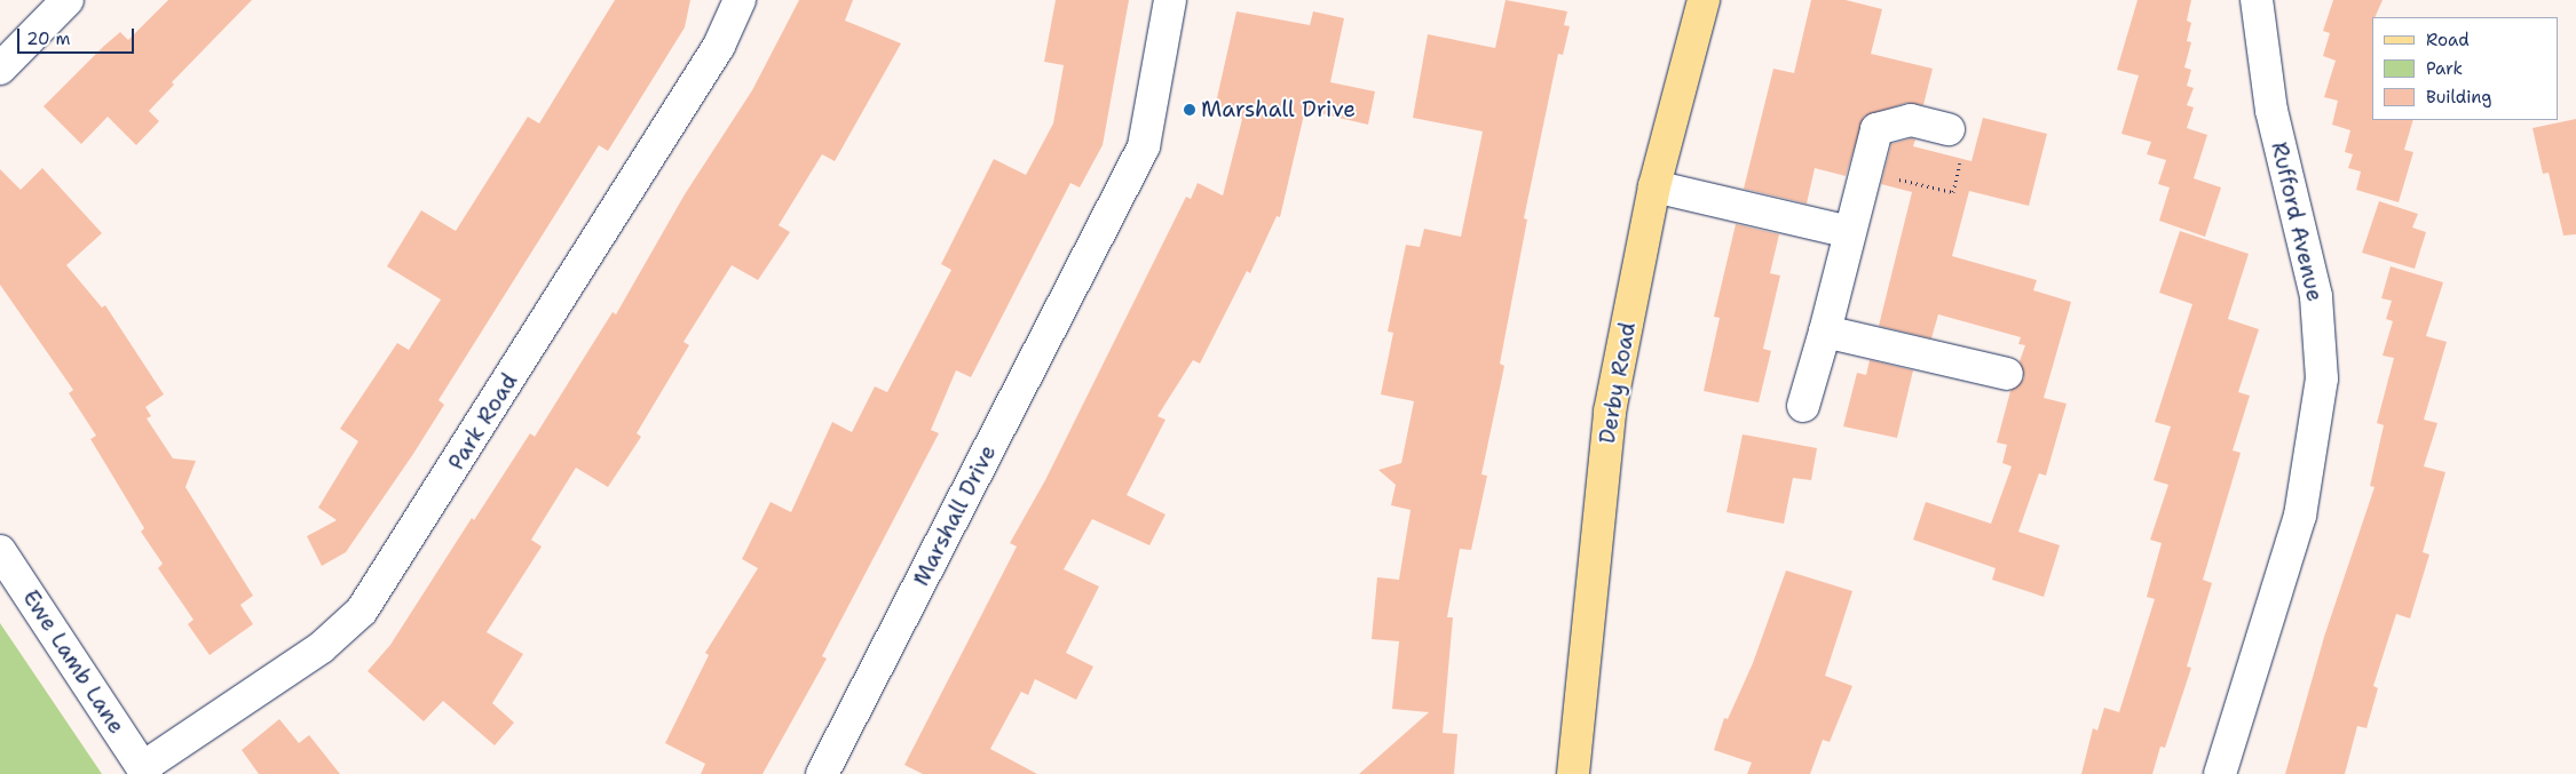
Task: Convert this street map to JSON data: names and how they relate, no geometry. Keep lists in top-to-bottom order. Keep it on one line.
{"streets":{"main road":["Derby Road"],"street":["Rufford Avenue","Park Road","Marshall Drive","Ewe Lamb Lane"]},"crossings":[["Park Road","Ewe Lamb Lane"]],"places":["Marshall Drive"],"legend":["Road","Park","Building"],"scale_bar":"20 m"}
